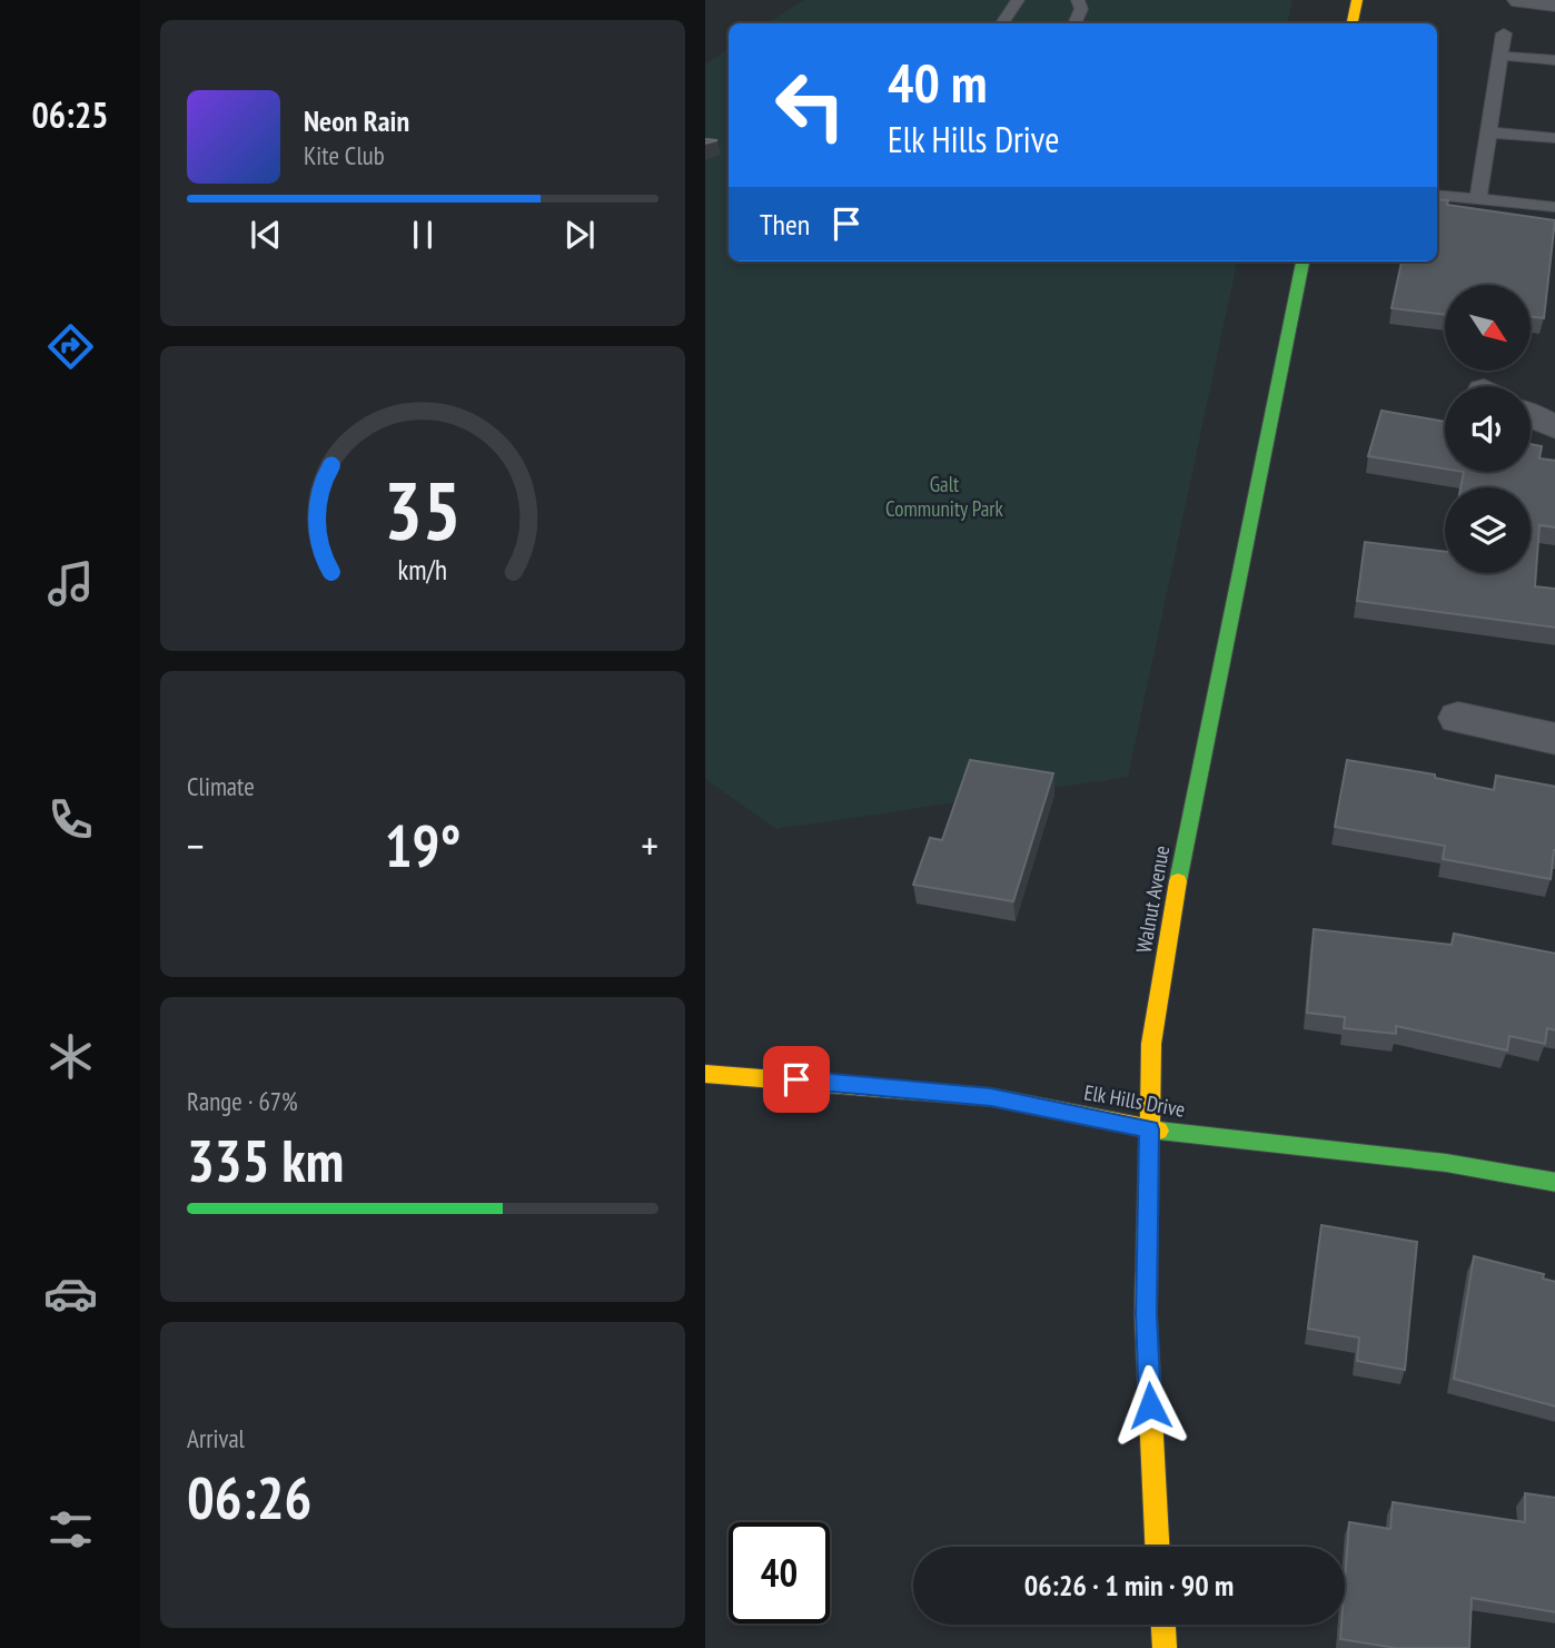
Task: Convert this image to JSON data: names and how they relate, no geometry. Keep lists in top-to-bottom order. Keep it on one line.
{"streets":{"street":["Walnut Avenue","Elk Hills Drive"]},"crossings":[["Walnut Avenue","Elk Hills Drive"]],"parks":["Galt Community Park"],"north":"bottom right","page":{"tabs":"06:25","turn":["40 m","Elk Hills Drive"],"song":["Neon Rain","Kite Club"],"then":"Then","tile":["Climate",["Range · 67%","335 km"],["Arrival","06:26"]],"heat":["−","19°","+"],"limit":"40","trip":"06:26 · 1 min · 90 m","gauge":["35","km/h"]}}
